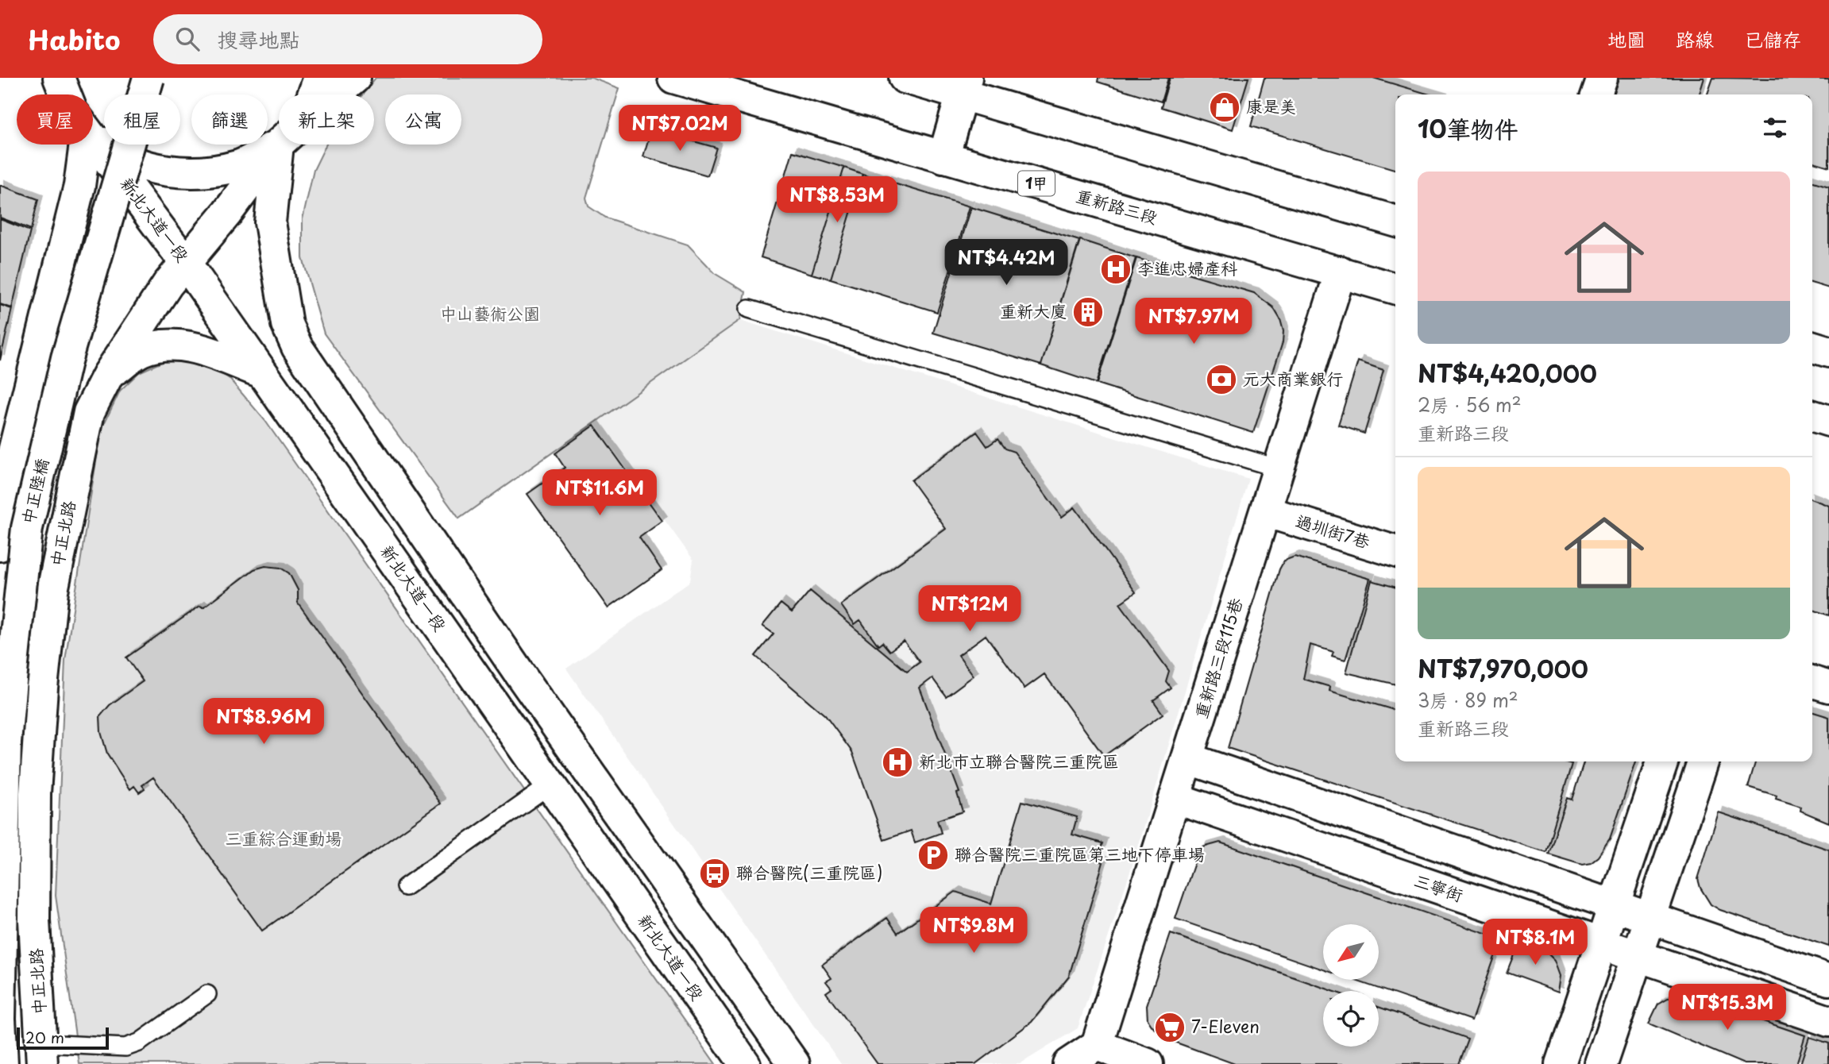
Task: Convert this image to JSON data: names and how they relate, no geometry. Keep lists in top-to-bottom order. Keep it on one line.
{"streets":{"street":["1甲","重新路三段","新北大道一段","中正陸橋","過圳街7巷","中正北路","重新路三段115巷","三寧街"]},"crossings":[["重新路三段","重新路三段115巷"],["新北大道一段","中正北路"],["中正陸橋","中正北路"],["過圳街7巷","重新路三段115巷"],["重新路三段115巷","三寧街"]],"parks":["中山藝術公園","三重綜合運動場"],"places":{"shop":["康是美"],"hospital":["李進忠婦產科","新北市立聯合醫院三重院區"],"building":["重新大廈"],"bank":["元大商業銀行"],"parking":["聯合醫院三重院區第三地下停車場"],"bus stop":["聯合醫院(三重院區)"],"supermarket":["7-Eleven"]},"scale_bar":"20 m","north":"bottom left","page":{"header":"Habito","search":"搜尋地點","nav":["地圖","路線","已儲存"],"chip":["買屋","租屋","篩選","新上架","公寓"],"heading":"10筆物件","price":["NT$7.02M","NT$8.53M","NT$4.42M","NT$7.97M","NT$11.6M","NT$12M","NT$8.96M","NT$9.8M","NT$8.1M","NT$15.3M"],"list":[{"name":"NT$4,420,000","note":"2房 · 56 m² · 重新路三段"},{"name":"NT$7,970,000","note":"3房 · 89 m² · 重新路三段"}],"scale":"20 m"}}
